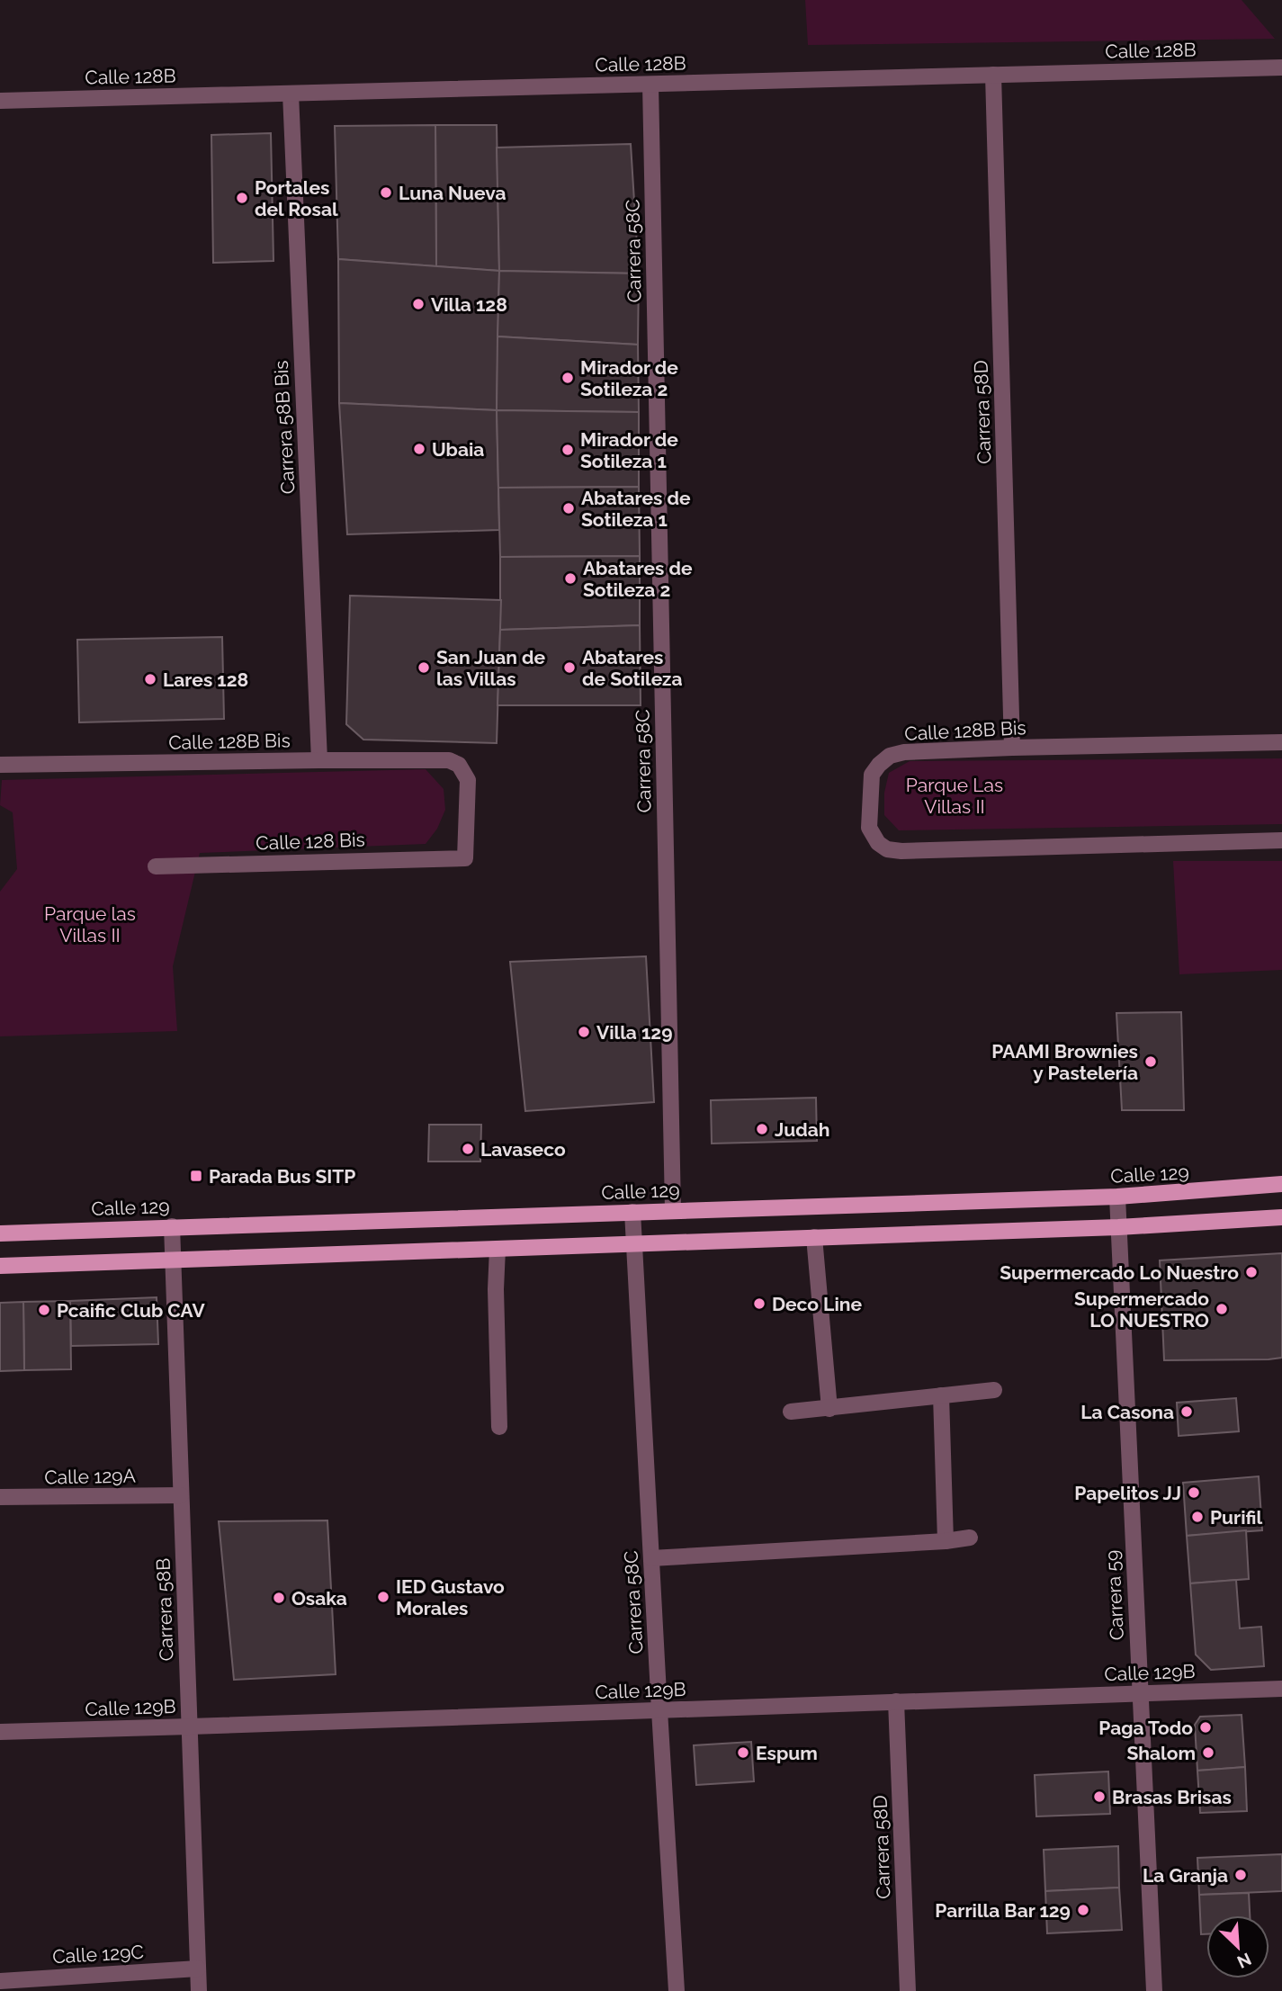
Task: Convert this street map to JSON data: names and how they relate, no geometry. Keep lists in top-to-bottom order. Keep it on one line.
{"streets":{"main road":["Calle 129"],"street":["Calle 128B","Carrera 58C","Carrera 58D","Carrera 58B Bis","Calle 128B Bis","Calle 128 Bis","Calle 129A","Carrera 59","Carrera 58B","Calle 129B","Calle 129C"]},"crossings":[["Calle 128B","Carrera 58C"],["Calle 128B","Carrera 58D"],["Calle 128B","Carrera 58B Bis"],["Carrera 58C","Calle 129"],["Carrera 58C","Calle 129B"],["Carrera 58D","Calle 128B Bis"],["Carrera 58D","Calle 129B"],["Carrera 58B Bis","Calle 128B Bis"],["Calle 128B Bis","Calle 128 Bis"],["Calle 129","Carrera 59"],["Calle 129","Carrera 58B"],["Calle 129A","Carrera 58B"],["Carrera 59","Calle 129B"],["Carrera 58B","Calle 129B"],["Carrera 58B","Calle 129C"]],"parks":["Parque Las Villas II","Parque las Villas II"],"places":{"other":["Luna Nueva","Portales del Rosal","Villa 128","Mirador de Sotileza 2","Ubaia","Mirador de Sotileza 1","Abatares de Sotileza 1","Abatares de Sotileza 2","San Juan de las Villas","Abatares de Sotileza","Lares 128","Villa 129","PAAMI Brownies y Pastelería","Judah","Lavaseco","Supermercado Lo Nuestro","Deco Line","Supermercado LO NUESTRO","Pcaific Club CAV","La Casona","Papelitos JJ","Purifil","IED Gustavo Morales","Osaka","Paga Todo","Espum","Shalom","Brasas Brisas","La Granja","Parrilla Bar 129"],"transit":["Parada Bus SITP"]},"north":"bottom right"}
